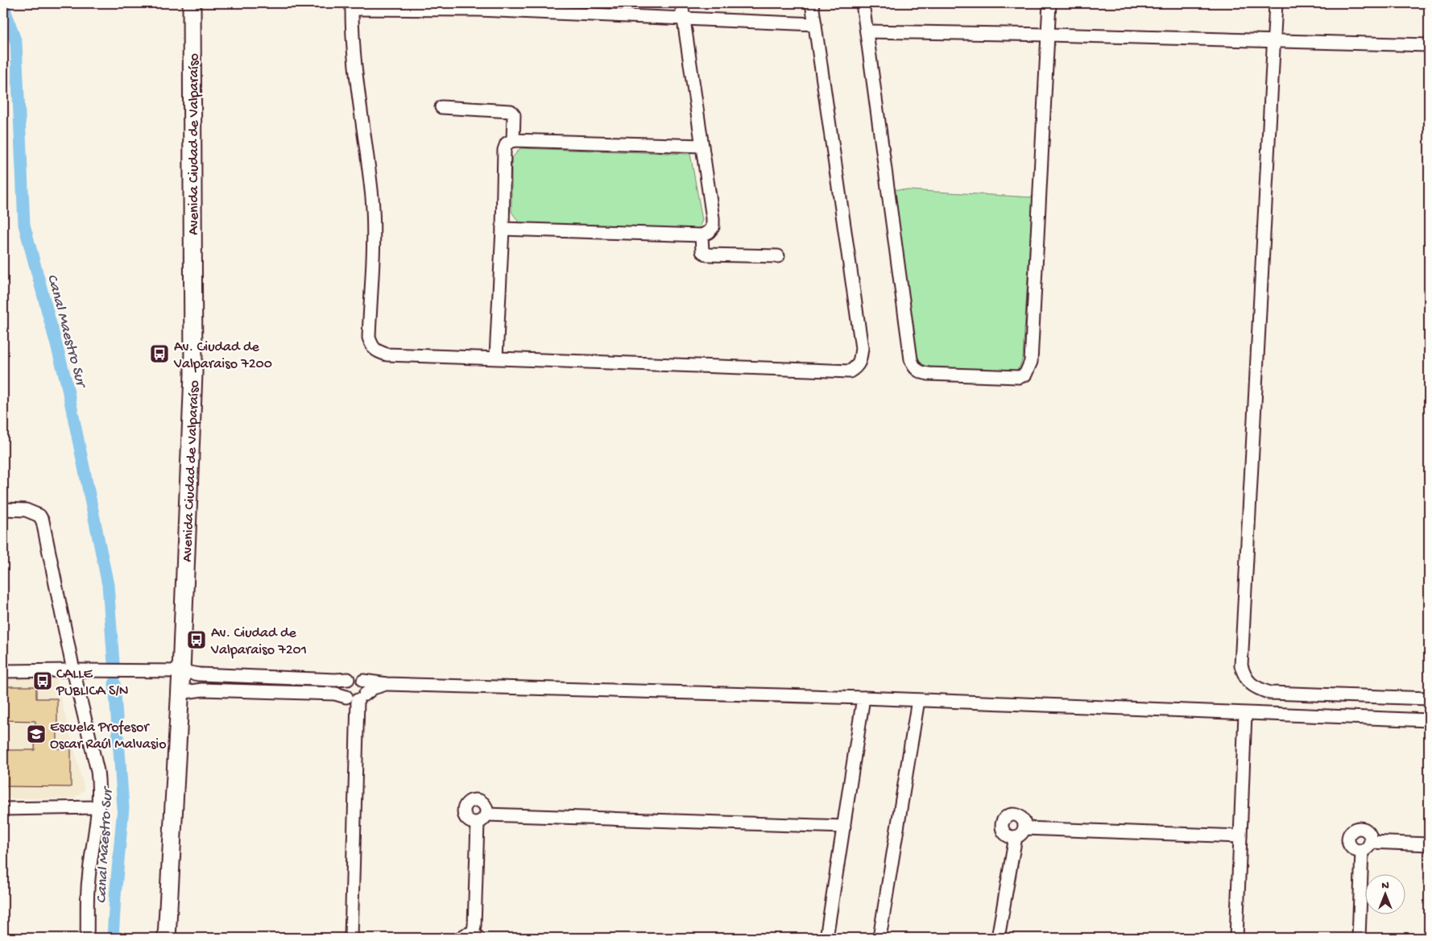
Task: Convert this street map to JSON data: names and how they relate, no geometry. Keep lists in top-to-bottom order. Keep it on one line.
{"streets":{"main road":["Avenida Ciudad de Valparaíso"]},"water":["Canal Maestro Sur"],"places":{"bus stop":["Av. Ciudad de Valparaiso 7200","Av. Ciudad de Valparaiso 7201","CALLE PUBLICA S/N"],"school or university":["Escuela Profesor Oscar Raúl Malvasio"]},"north":"top"}
